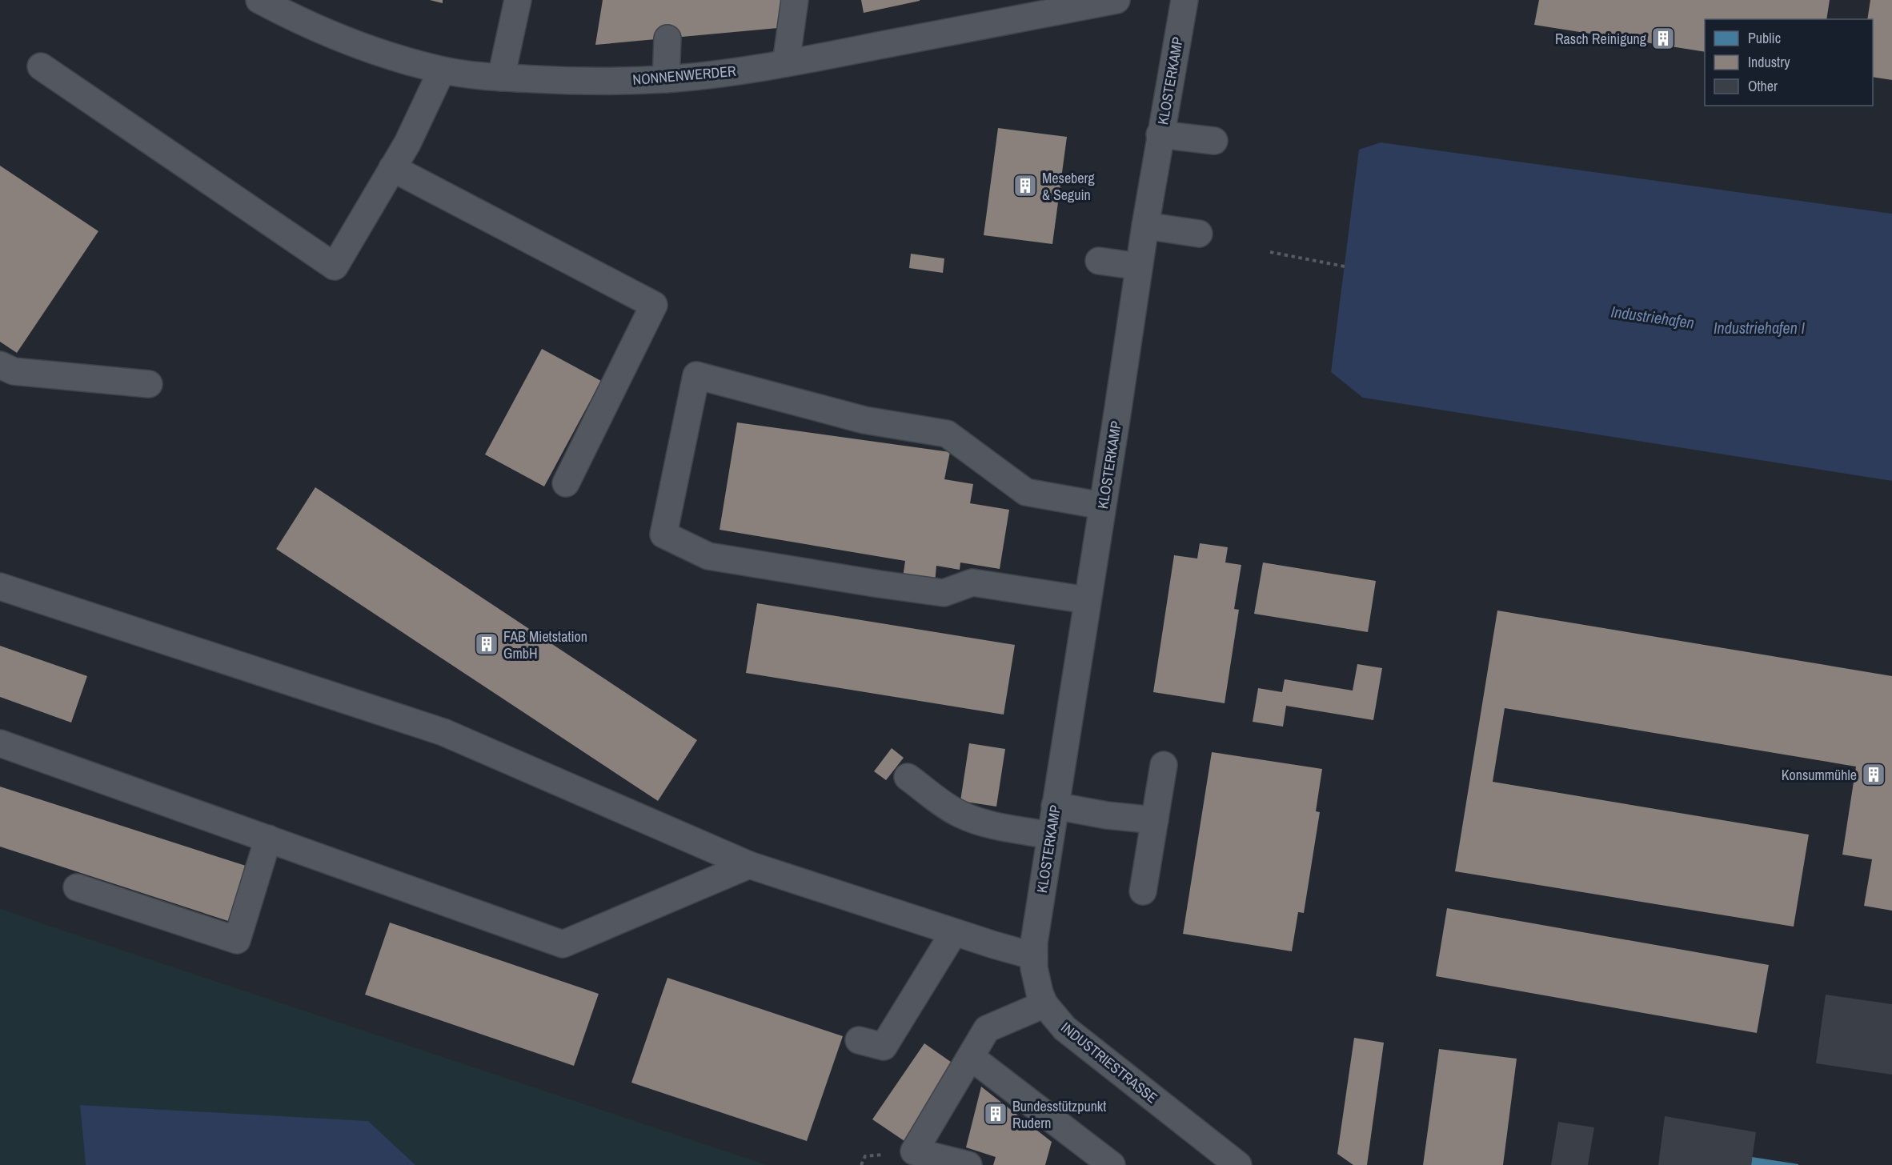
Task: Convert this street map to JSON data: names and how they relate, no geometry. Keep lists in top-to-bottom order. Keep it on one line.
{"streets":{"street":["NONNENWERDER","KLOSTERKAMP","INDUSTRIESTRASSE"]},"crossings":[["KLOSTERKAMP","INDUSTRIESTRASSE"]],"water":["Industriehafen","Industriehafen I"],"places":{"building":["Rasch Reinigung","Meseberg & Seguin","FAB Mietstation GmbH","Konsummühle","Bundesstützpunkt Rudern"]},"legend":["Public","Industry","Other"]}
